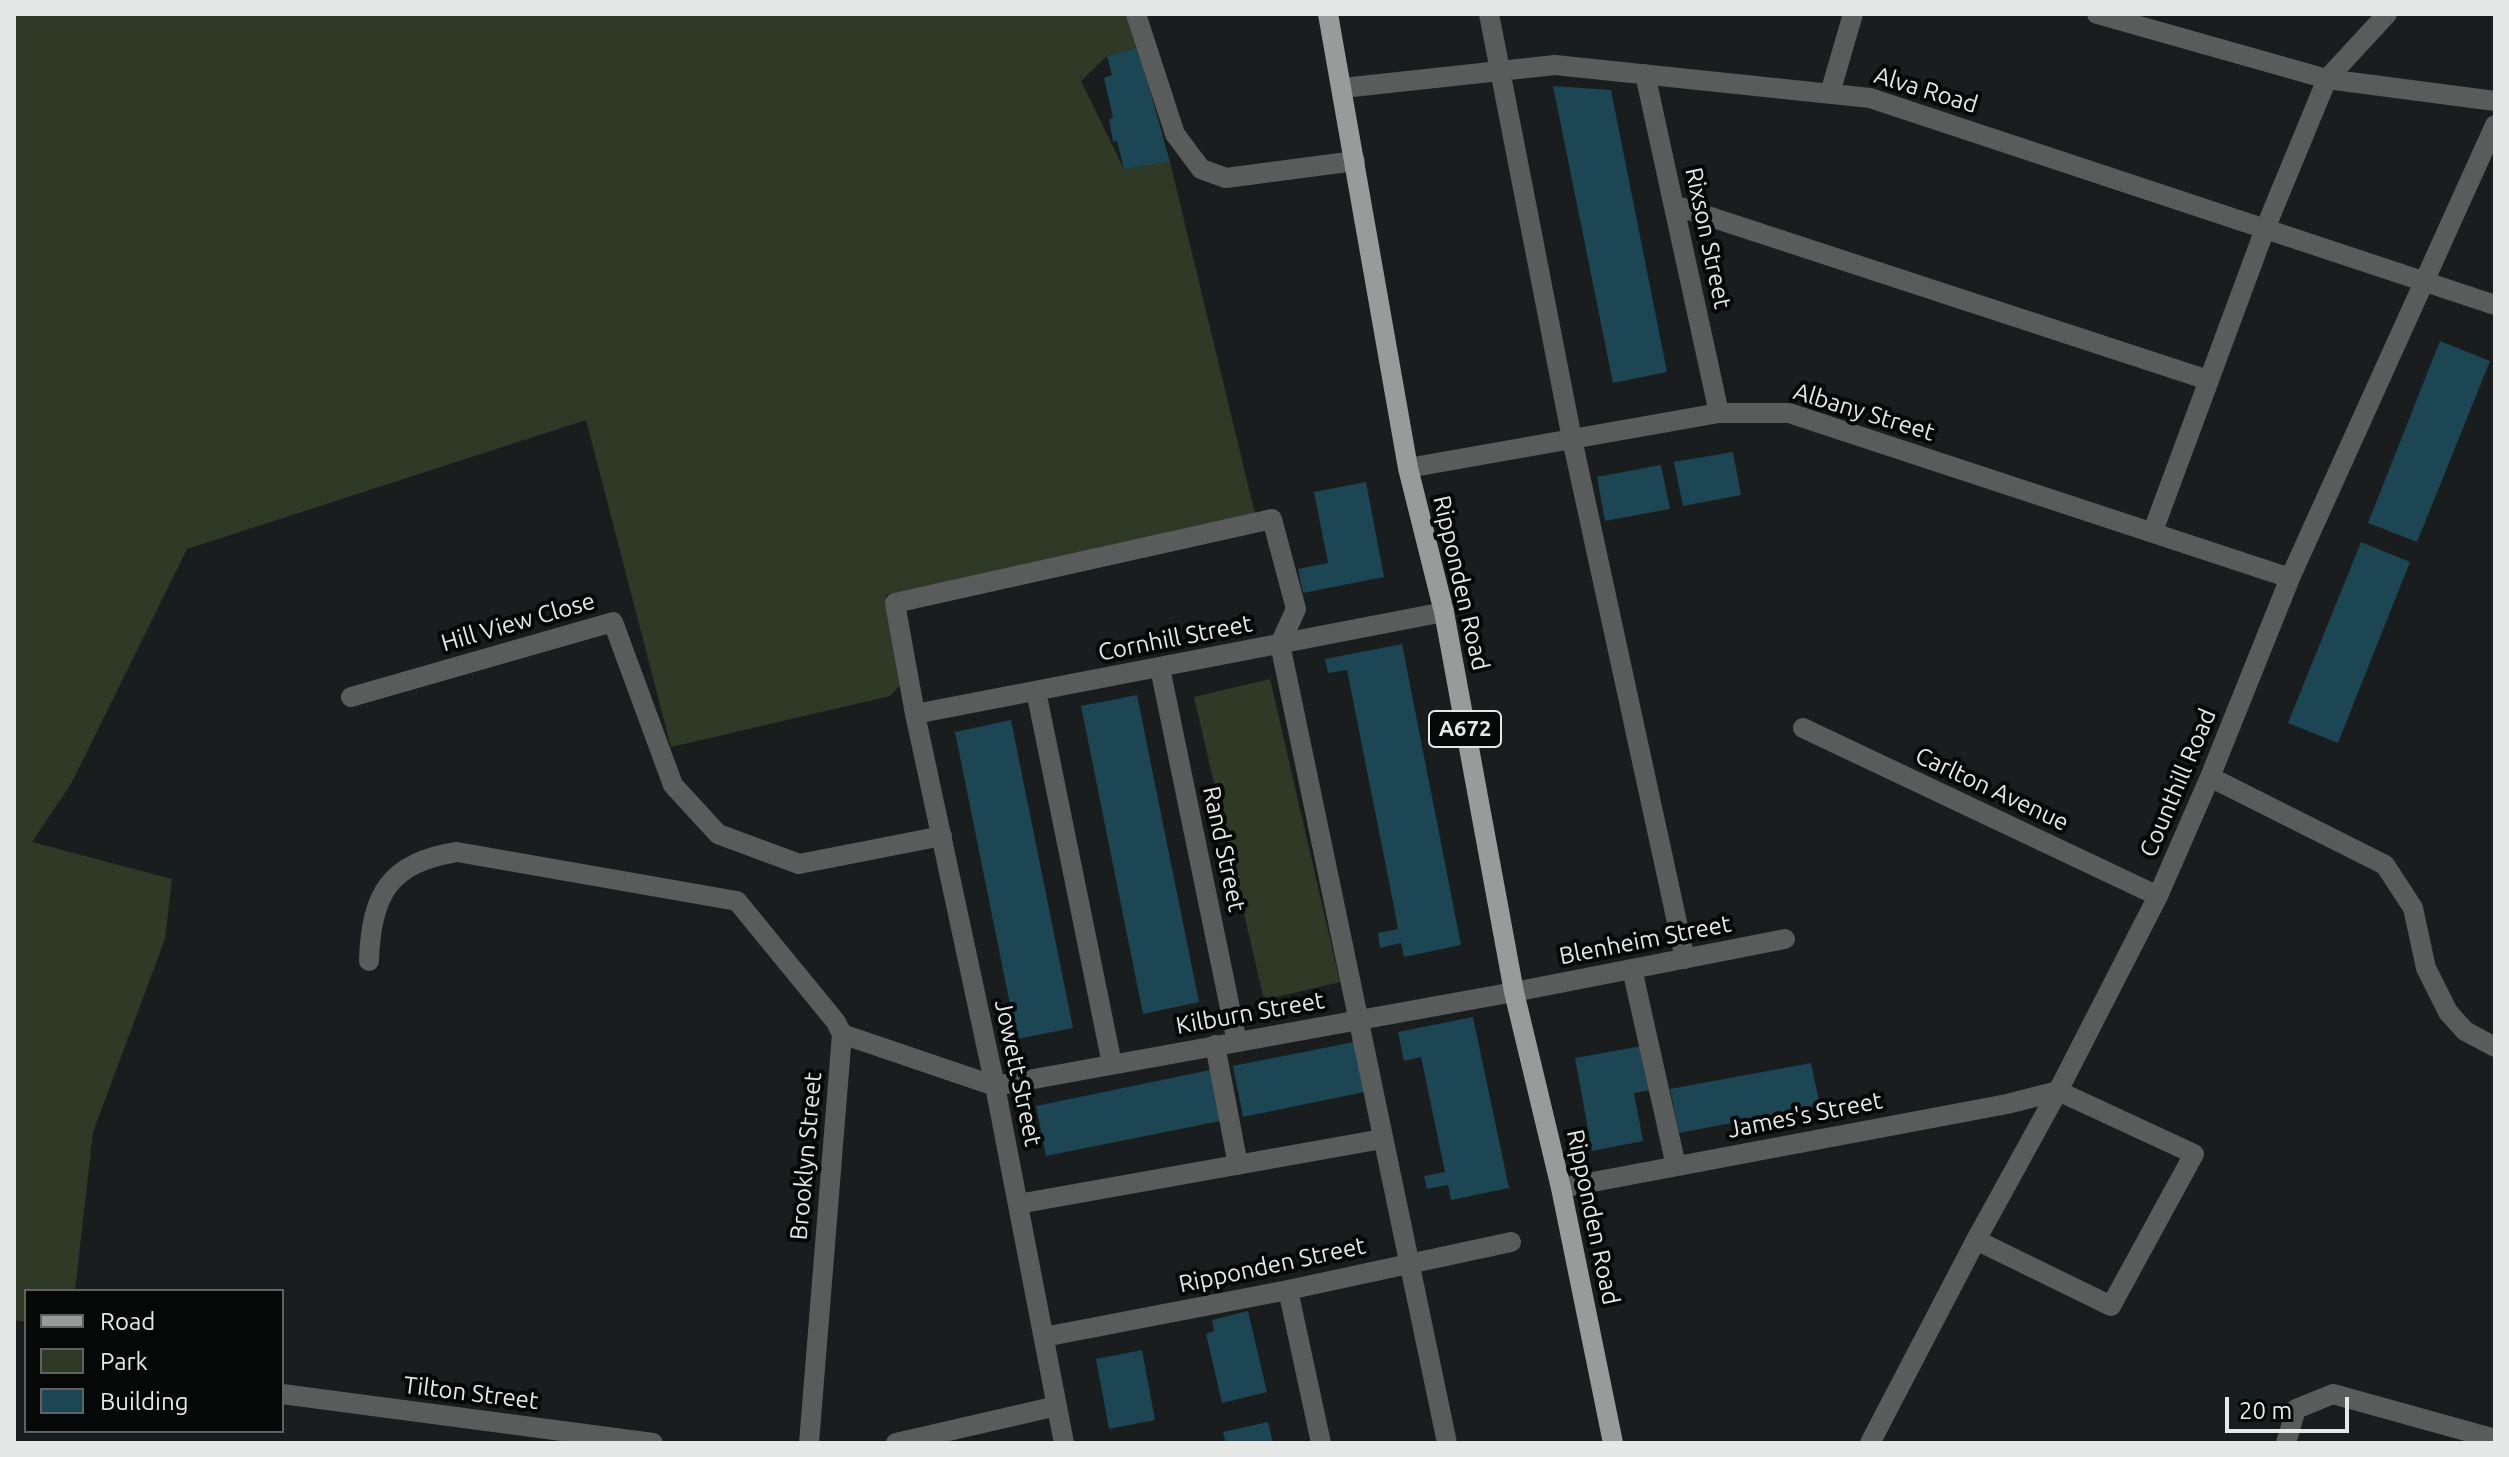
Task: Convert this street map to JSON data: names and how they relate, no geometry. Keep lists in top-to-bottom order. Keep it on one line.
{"streets":{"main road":["Ripponden Road","A672"],"street":["Alva Road","Rixson Street","Albany Street","Hill View Close","Cornhill Street","Counthill Road","Carlton Avenue","Rand Street","Blenheim Street","Kilburn Street","Jowett Street","James's Street","Brooklyn Street","Ripponden Street","Tilton Street"]},"crossings":[["Alva Road","Rixson Street"],["Alva Road","Ripponden Road"],["Alva Road","Counthill Road"],["Rixson Street","Albany Street"],["Albany Street","Ripponden Road"],["Albany Street","Counthill Road"],["Ripponden Road","Cornhill Street"],["Ripponden Road","Blenheim Street"],["Ripponden Road","Kilburn Street"],["Ripponden Road","James's Street"],["Hill View Close","Jowett Street"],["Cornhill Street","Rand Street"],["Cornhill Street","Jowett Street"],["Counthill Road","Carlton Avenue"],["Counthill Road","James's Street"],["Rand Street","Kilburn Street"],["Blenheim Street","Kilburn Street"],["Kilburn Street","Jowett Street"],["Jowett Street","Ripponden Street"]],"legend":["Road","Park","Building"],"scale_bar":"20 m"}
